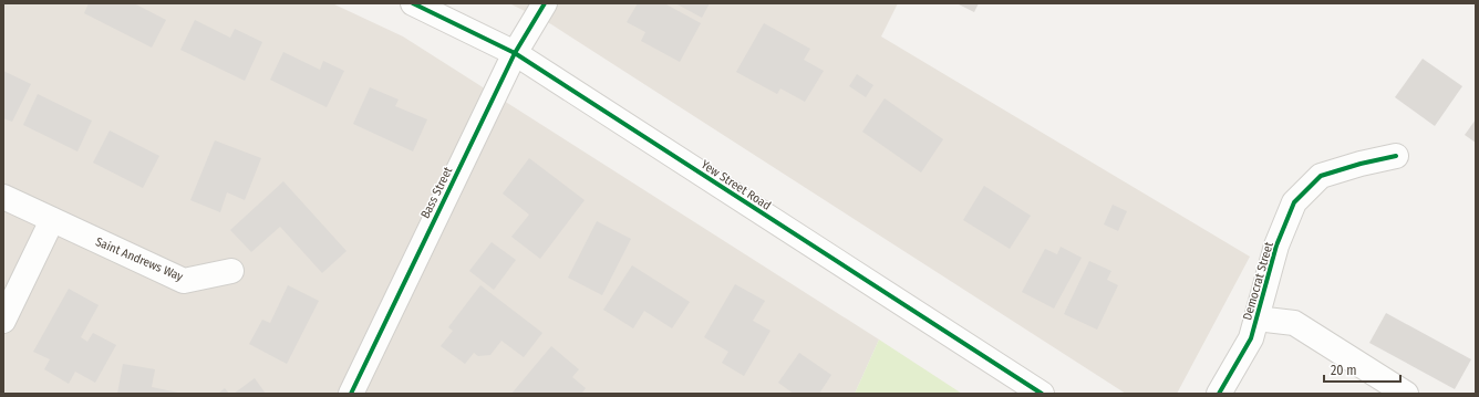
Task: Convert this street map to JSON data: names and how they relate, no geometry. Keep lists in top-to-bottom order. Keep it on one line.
{"streets":{"street":["Yew Street Road","Bass Street","Saint Andrews Way","Democrat Street"]},"crossings":[["Yew Street Road","Bass Street"]],"scale_bar":"20 m"}
